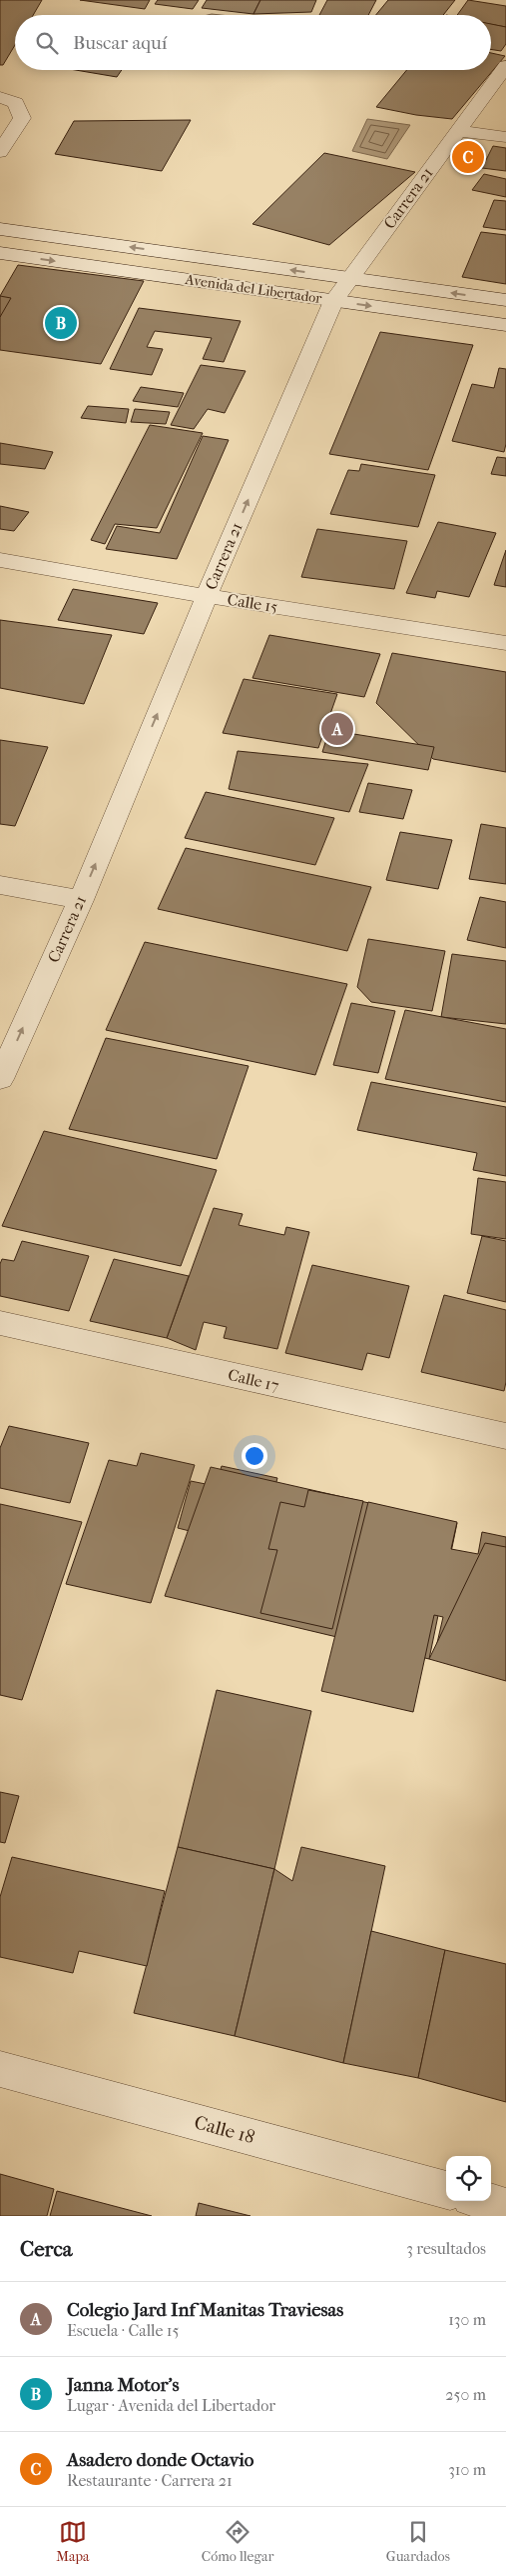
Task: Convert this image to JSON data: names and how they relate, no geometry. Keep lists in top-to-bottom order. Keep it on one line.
{"streets":{"street":["Carrera 21","Avenida del Libertador","Calle 15","Calle 17","Calle 18"]},"crossings":[["Carrera 21","Avenida del Libertador"],["Carrera 21","Calle 15"]],"one_way":["Carrera 21"],"page":{"search":"Buscar aquí","pins":["C","B","A"],"heading":["Cerca","3 resultados"],"list":[{"mark":"A","name":"Colegio Jard Inf Manitas Traviesas","note":"Escuela · Calle 15","value":"130 m"},{"mark":"B","name":"Janna Motor's","note":"Lugar · Avenida del Libertador","value":"250 m"},{"mark":"C","name":"Asadero donde Octavio","note":"Restaurante · Carrera 21","value":"310 m"}],"nav":["Mapa","Cómo llegar","Guardados"]}}
